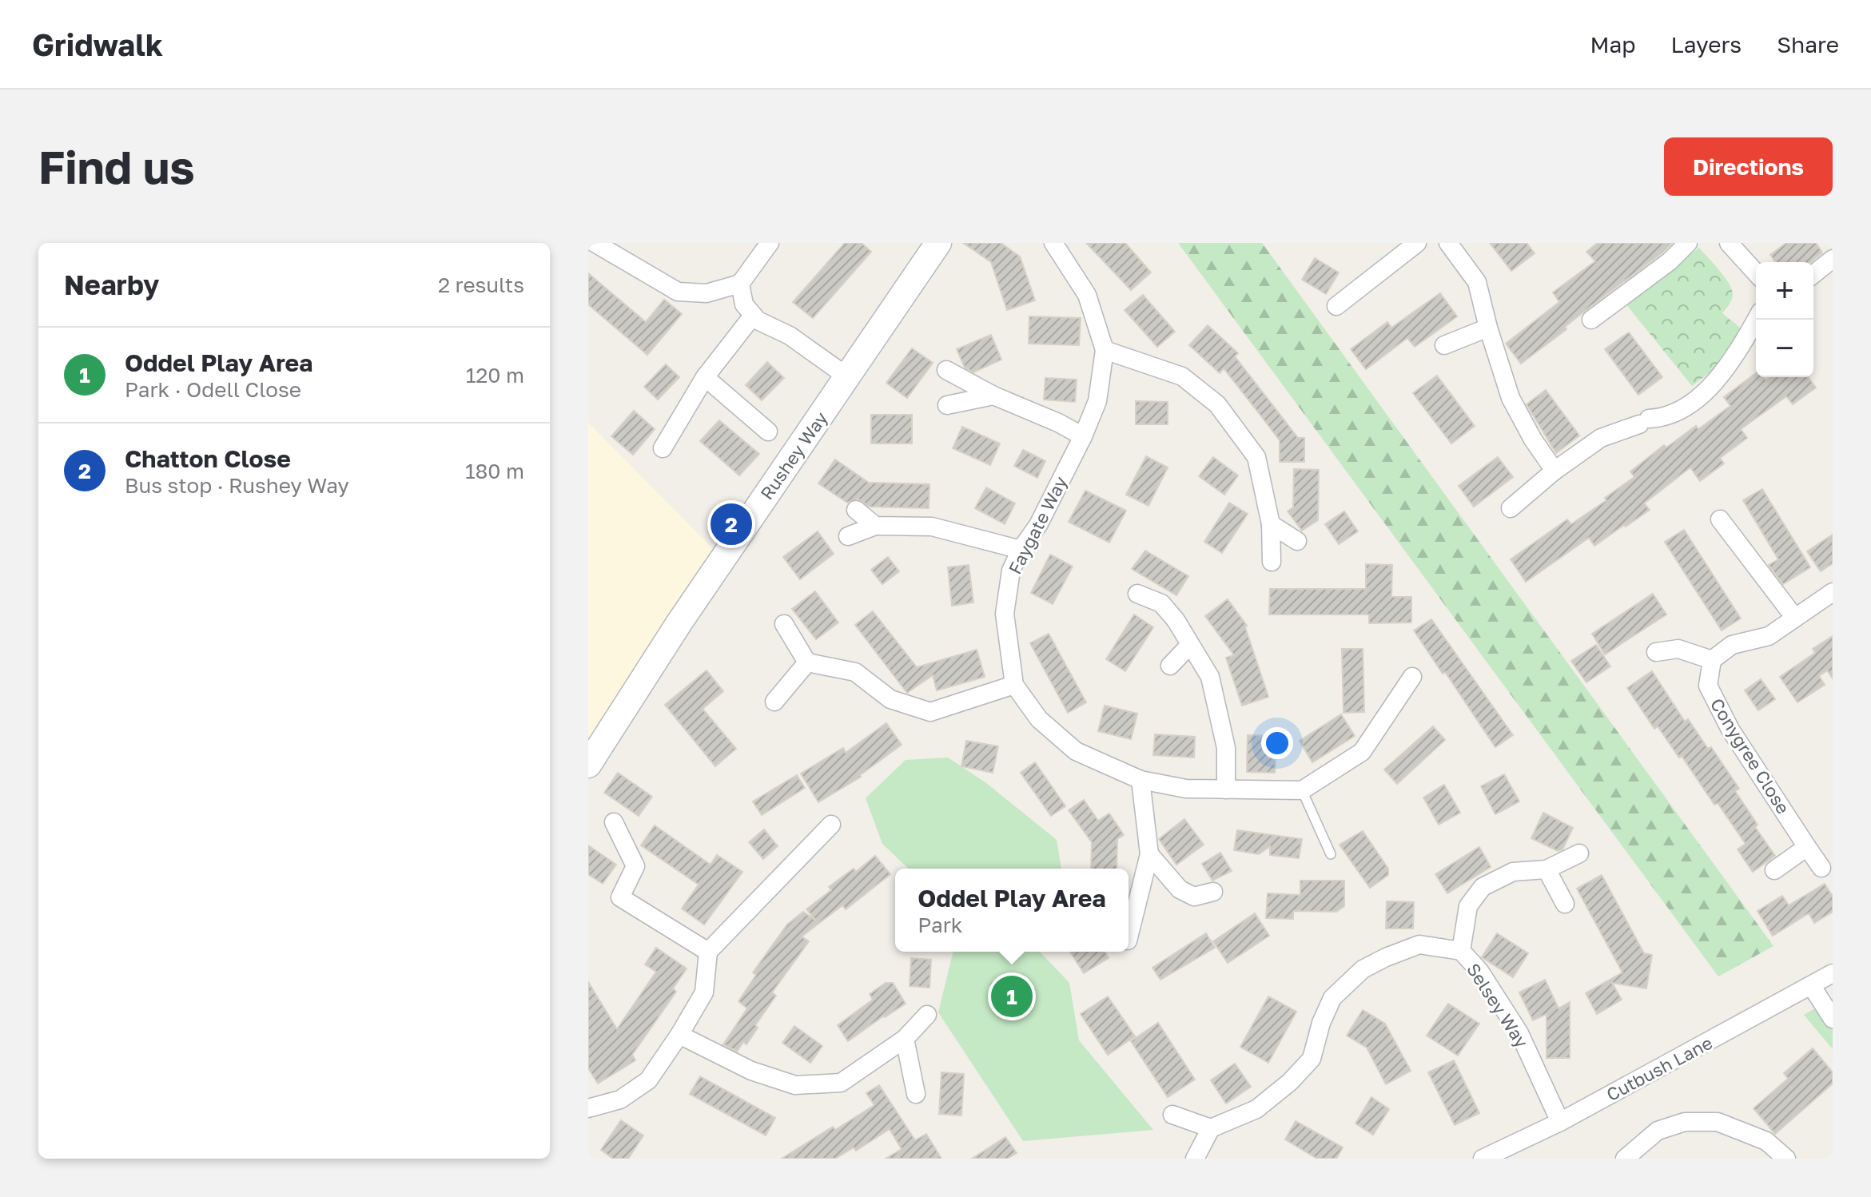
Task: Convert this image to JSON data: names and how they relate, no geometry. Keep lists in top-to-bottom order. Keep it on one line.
{"streets":{"street":["Rushey Way","Faygate Way","Conygree Close","Selsey Way","Cutbush Lane"]},"crossings":[["Selsey Way","Cutbush Lane"]],"page":{"header":"Gridwalk","nav":["Map","Layers","Share"],"buttons":"Directions","title":"Find us","heading":["Nearby","2 results"],"map_buttons":["+","−"],"list":[{"mark":"1","name":"Oddel Play Area","note":"Park · Odell Close","value":"120 m"},{"mark":"2","name":"Chatton Close","note":"Bus stop · Rushey Way","value":"180 m"}],"pins":["2","1"],"popup":["Oddel Play Area","Park"]}}
